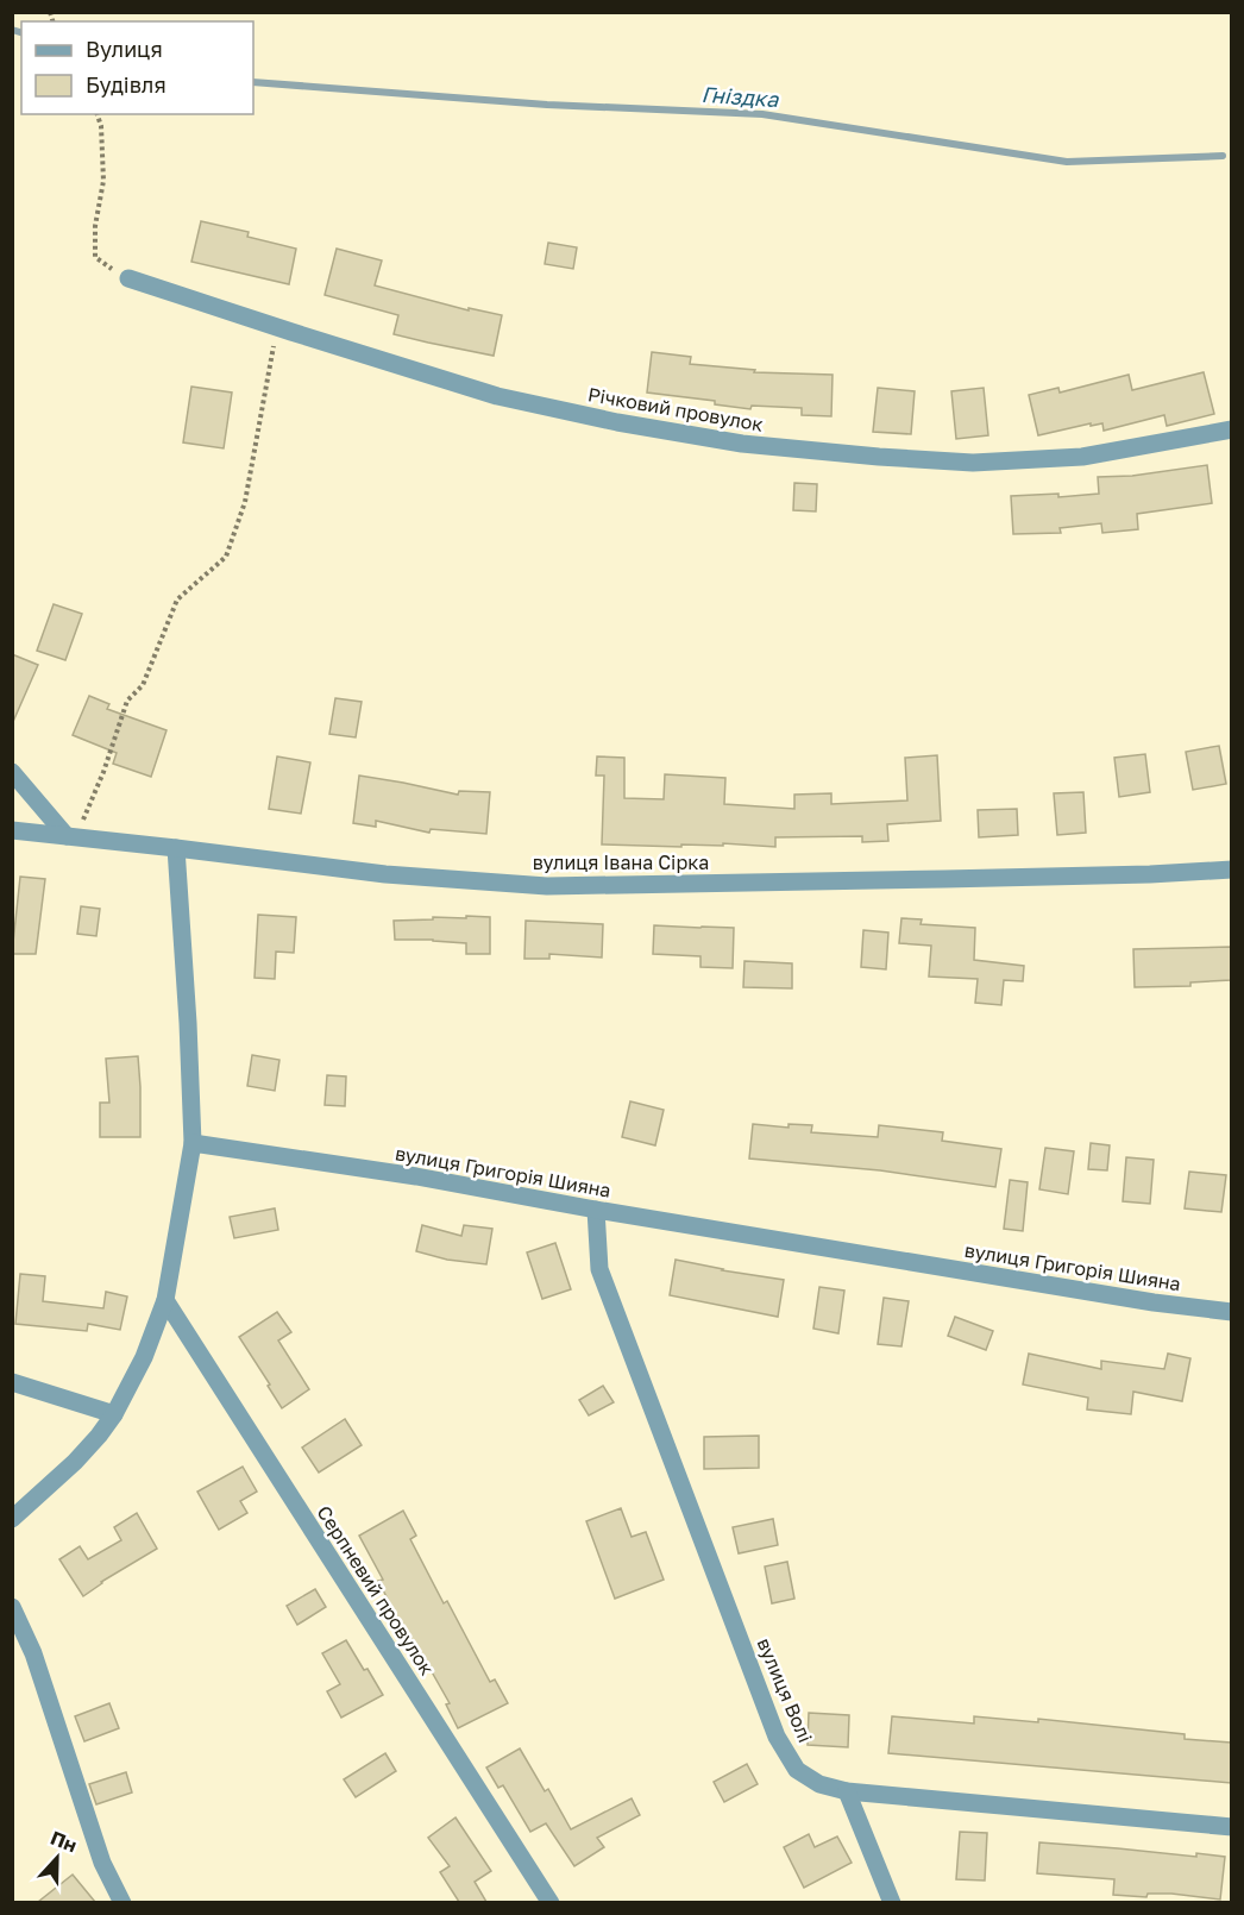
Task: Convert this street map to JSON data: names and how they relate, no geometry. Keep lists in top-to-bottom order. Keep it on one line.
{"streets":{"street":["Річковий провулок","вулиця Івана Сірка","вулиця Григорія Шияна","Серпневий провулок","вулиця Волі"]},"crossings":[["вулиця Григорія Шияна","вулиця Волі"]],"water":["Гніздка"],"legend":["Вулиця","Будівля"],"north":"top"}
